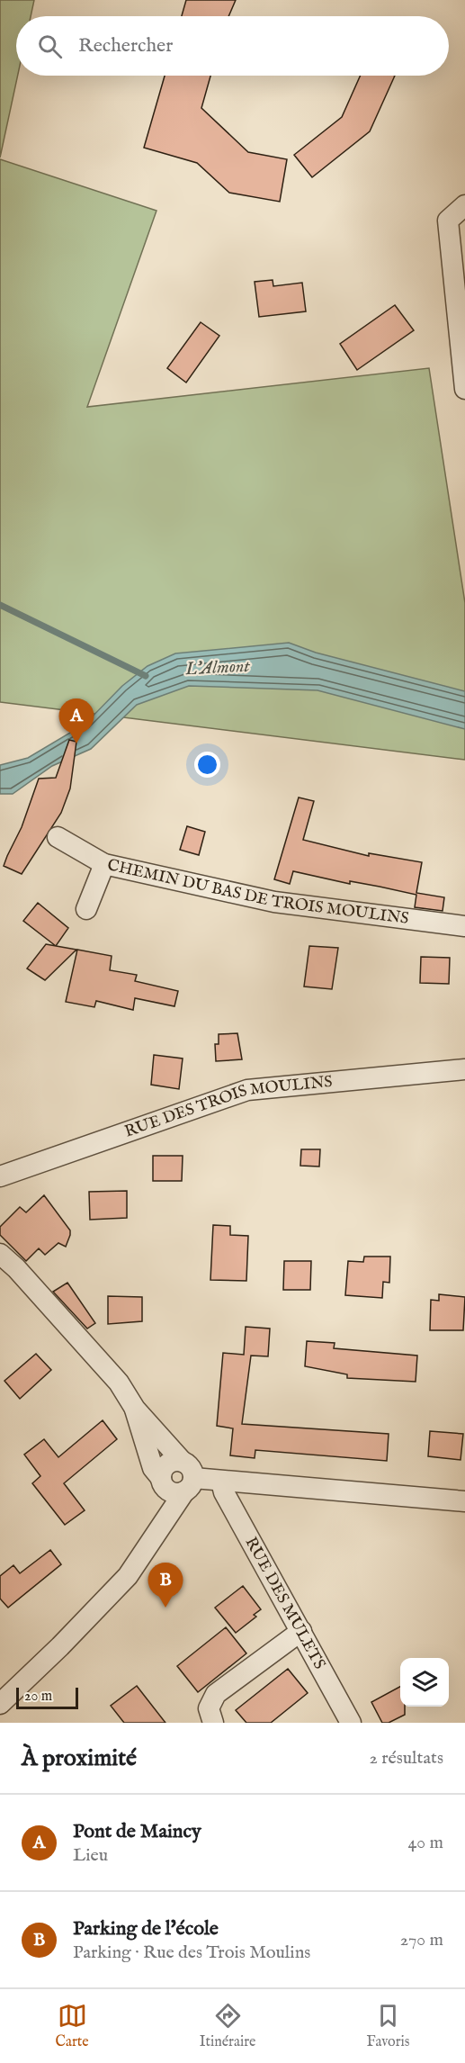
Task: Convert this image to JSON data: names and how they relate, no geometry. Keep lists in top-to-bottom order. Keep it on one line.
{"streets":{"street":["CHEMIN DU BAS DE TROIS MOULINS","RUE DES TROIS MOULINS","RUE DES MULETS"]},"water":["L'Almont"],"scale_bar":"20 m","page":{"search":"Rechercher","pins":["A","B"],"scale":"20 m","heading":["À proximité","2 résultats"],"list":[{"mark":"A","name":"Pont de Maincy","note":"Lieu","value":"40 m"},{"mark":"B","name":"Parking de l'école","note":"Parking · Rue des Trois Moulins","value":"270 m"}],"nav":["Carte","Itinéraire","Favoris"]}}
